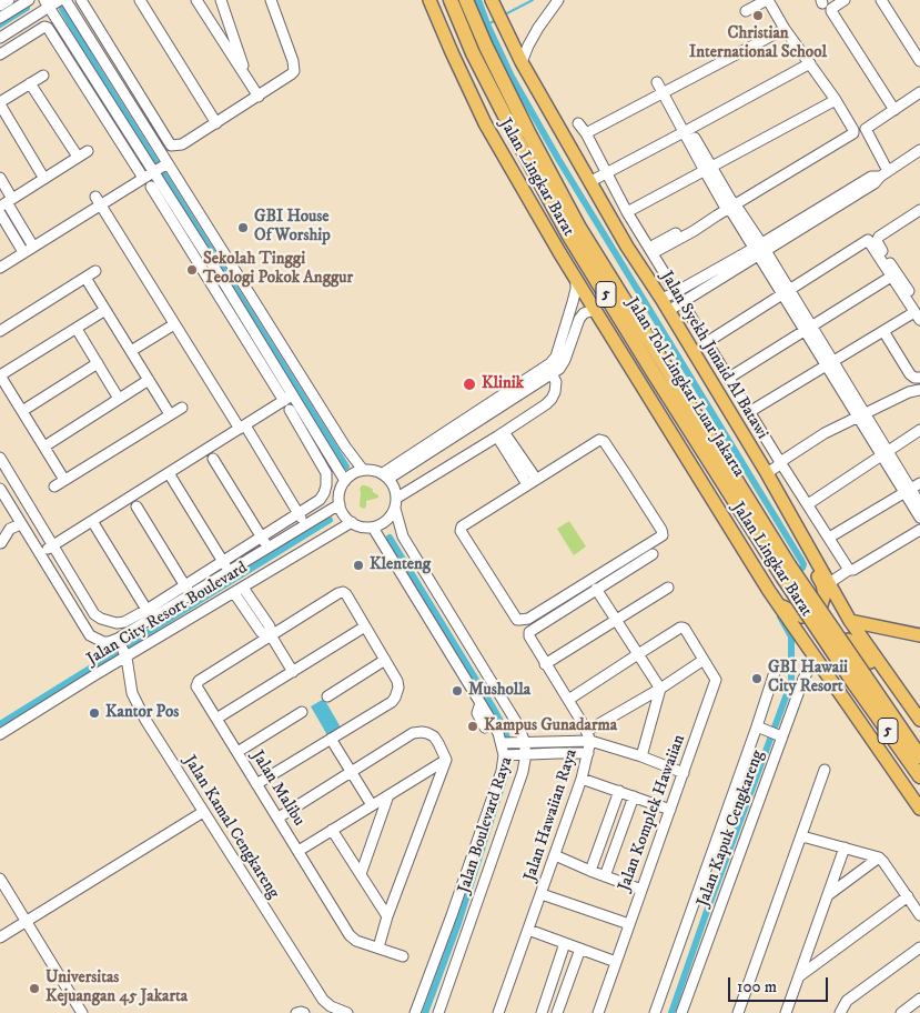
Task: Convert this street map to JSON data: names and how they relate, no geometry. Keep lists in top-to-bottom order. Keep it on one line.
{"streets":{"highway":["5","Jalan Tol Lingkar Luar Jakarta"],"main road":["Jalan Lingkar Barat","Jalan Syekh Junaid Al Batawi"],"street":["Jalan City Resort Boulevard","Jalan Malibu","Jalan Komplek Hawaiian","Jalan Hawaiian Raya","Jalan Boulevard Raya","Jalan Kamal Cengkareng","Jalan Kapuk Cengkareng"]},"crossings":[["Jalan Lingkar Barat","Jalan Kapuk Cengkareng"],["Jalan City Resort Boulevard","Jalan Boulevard Raya"],["Jalan City Resort Boulevard","Jalan Kamal Cengkareng"]],"places":["Christian International School","GBI House Of Worship","Sekolah Tinggi Teologi Pokok Anggur","Klinik","Klenteng","GBI Hawaii City Resort","Musholla","Kantor Pos","Kampus Gunadarma","Universitas Kejuangan 45 Jakarta"],"scale_bar":"100 m"}
